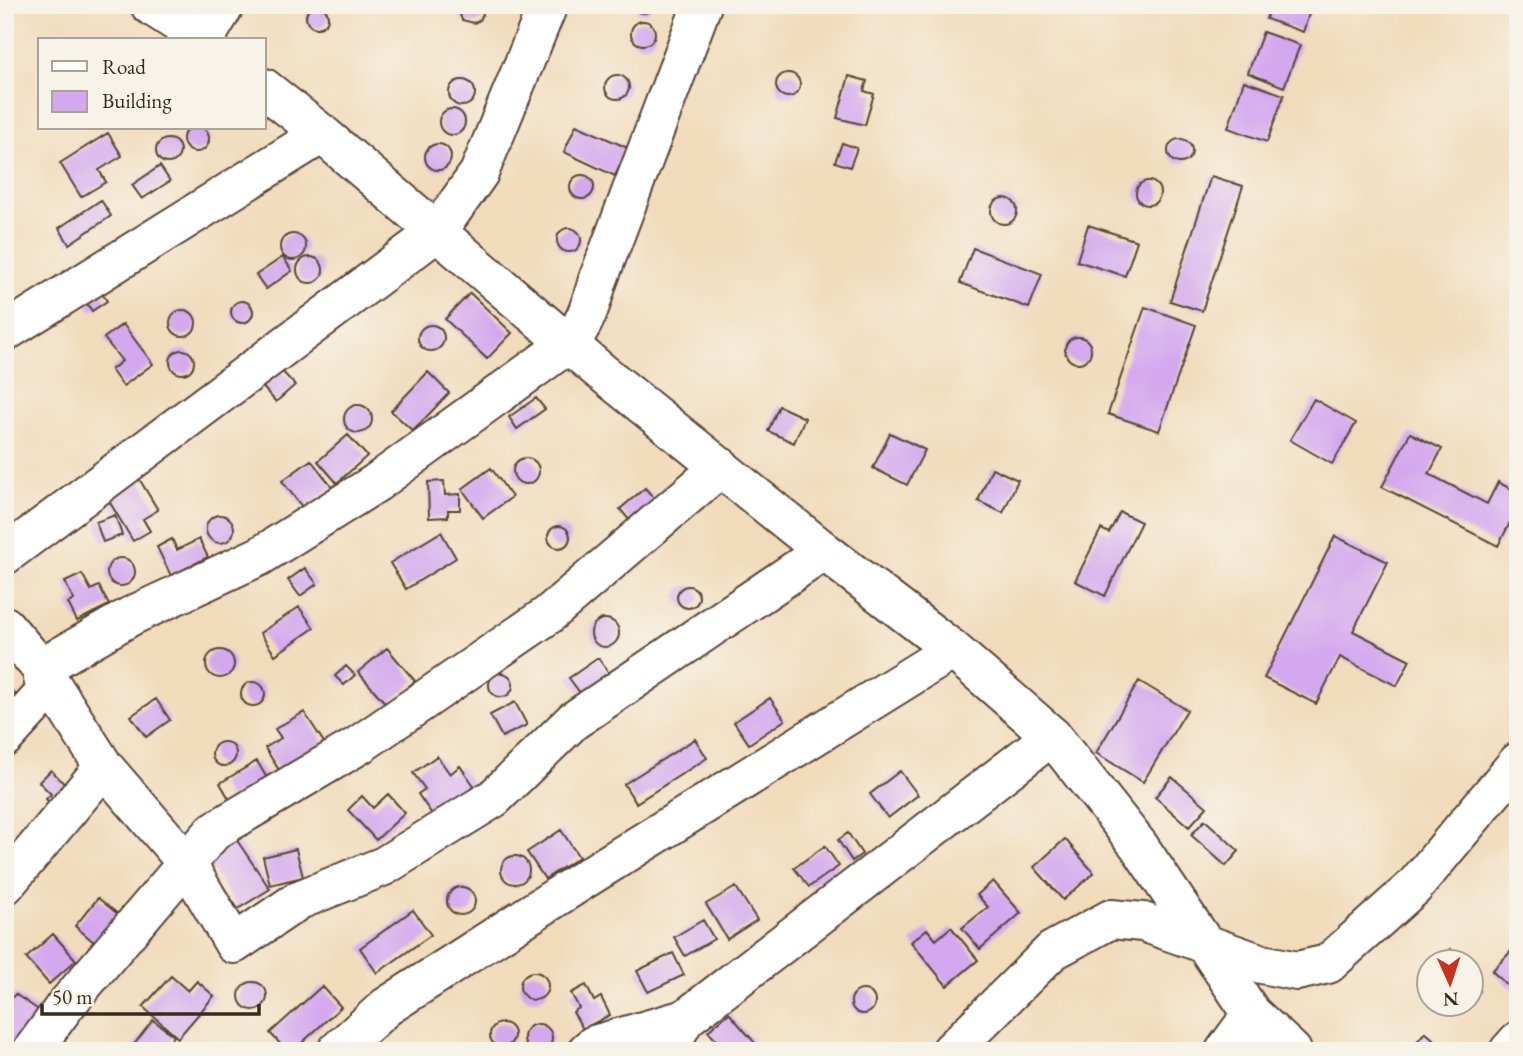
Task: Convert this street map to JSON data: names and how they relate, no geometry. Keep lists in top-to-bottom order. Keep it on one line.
{"legend":["Road","Building"],"scale_bar":"50 m","north":"bottom"}
